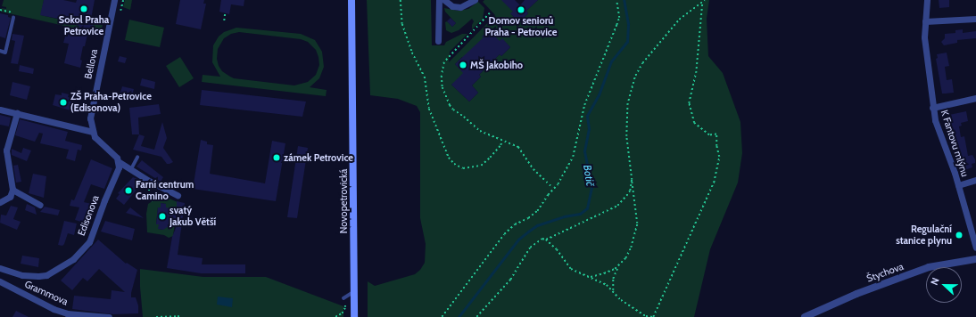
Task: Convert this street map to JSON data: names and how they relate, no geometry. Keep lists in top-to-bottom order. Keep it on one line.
{"streets":{"main road":["Novopetrovická"],"street":["Bellova","K Fantovu mlýnu","Edisonova","Štychova","Grammova"]},"water":["Botič"],"places":["Sokol Praha Petrovice","Domov seniorů Praha - Petrovice","MŠ Jakobiho","ZŠ Praha-Petrovice (Edisonova)","zámek Petrovice","Farní centrum Camino","svatý Jakub Větší","Regulační stanice plynu"],"north":"left"}
